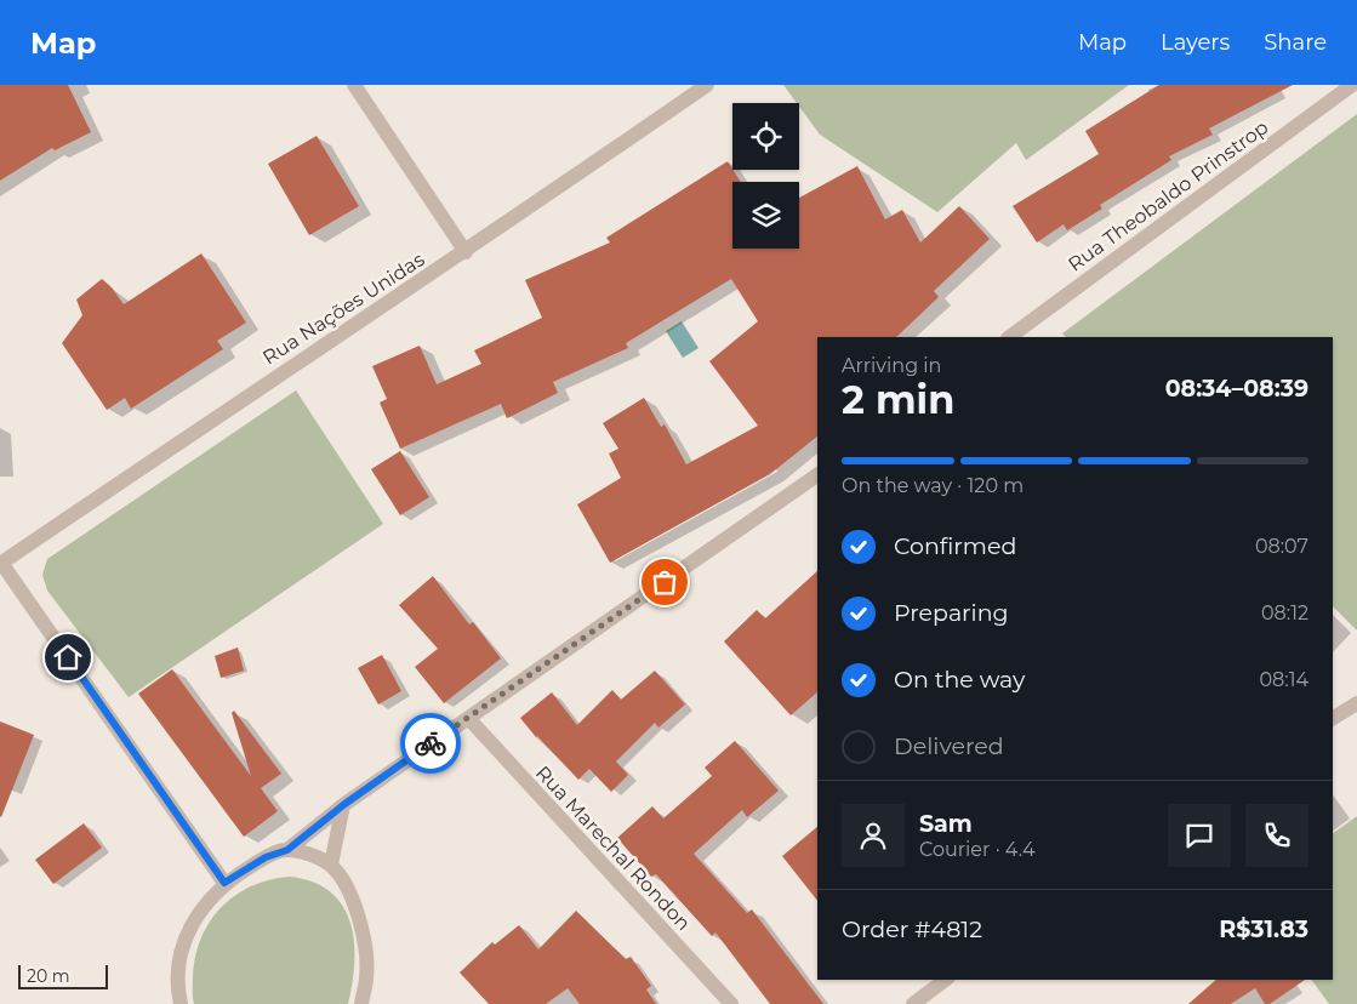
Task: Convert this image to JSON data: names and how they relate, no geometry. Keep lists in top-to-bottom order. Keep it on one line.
{"streets":{"street":["Rua Theobaldo Prinstrop","Rua Nações Unidas","Rua Marechal Rondon"]},"scale_bar":"20 m","page":{"header":"Map","nav":["Map","Layers","Share"],"heading":["2 min","Arriving in","08:34–08:39"],"panel":["Sam","Courier · 4.4","Order #4812","R$31.83"],"bar":"On the way · 120 m","list":[["Confirmed","08:07"],["Preparing","08:12"],["On the way","08:14"],"Delivered"],"scale":"20 m"}}
